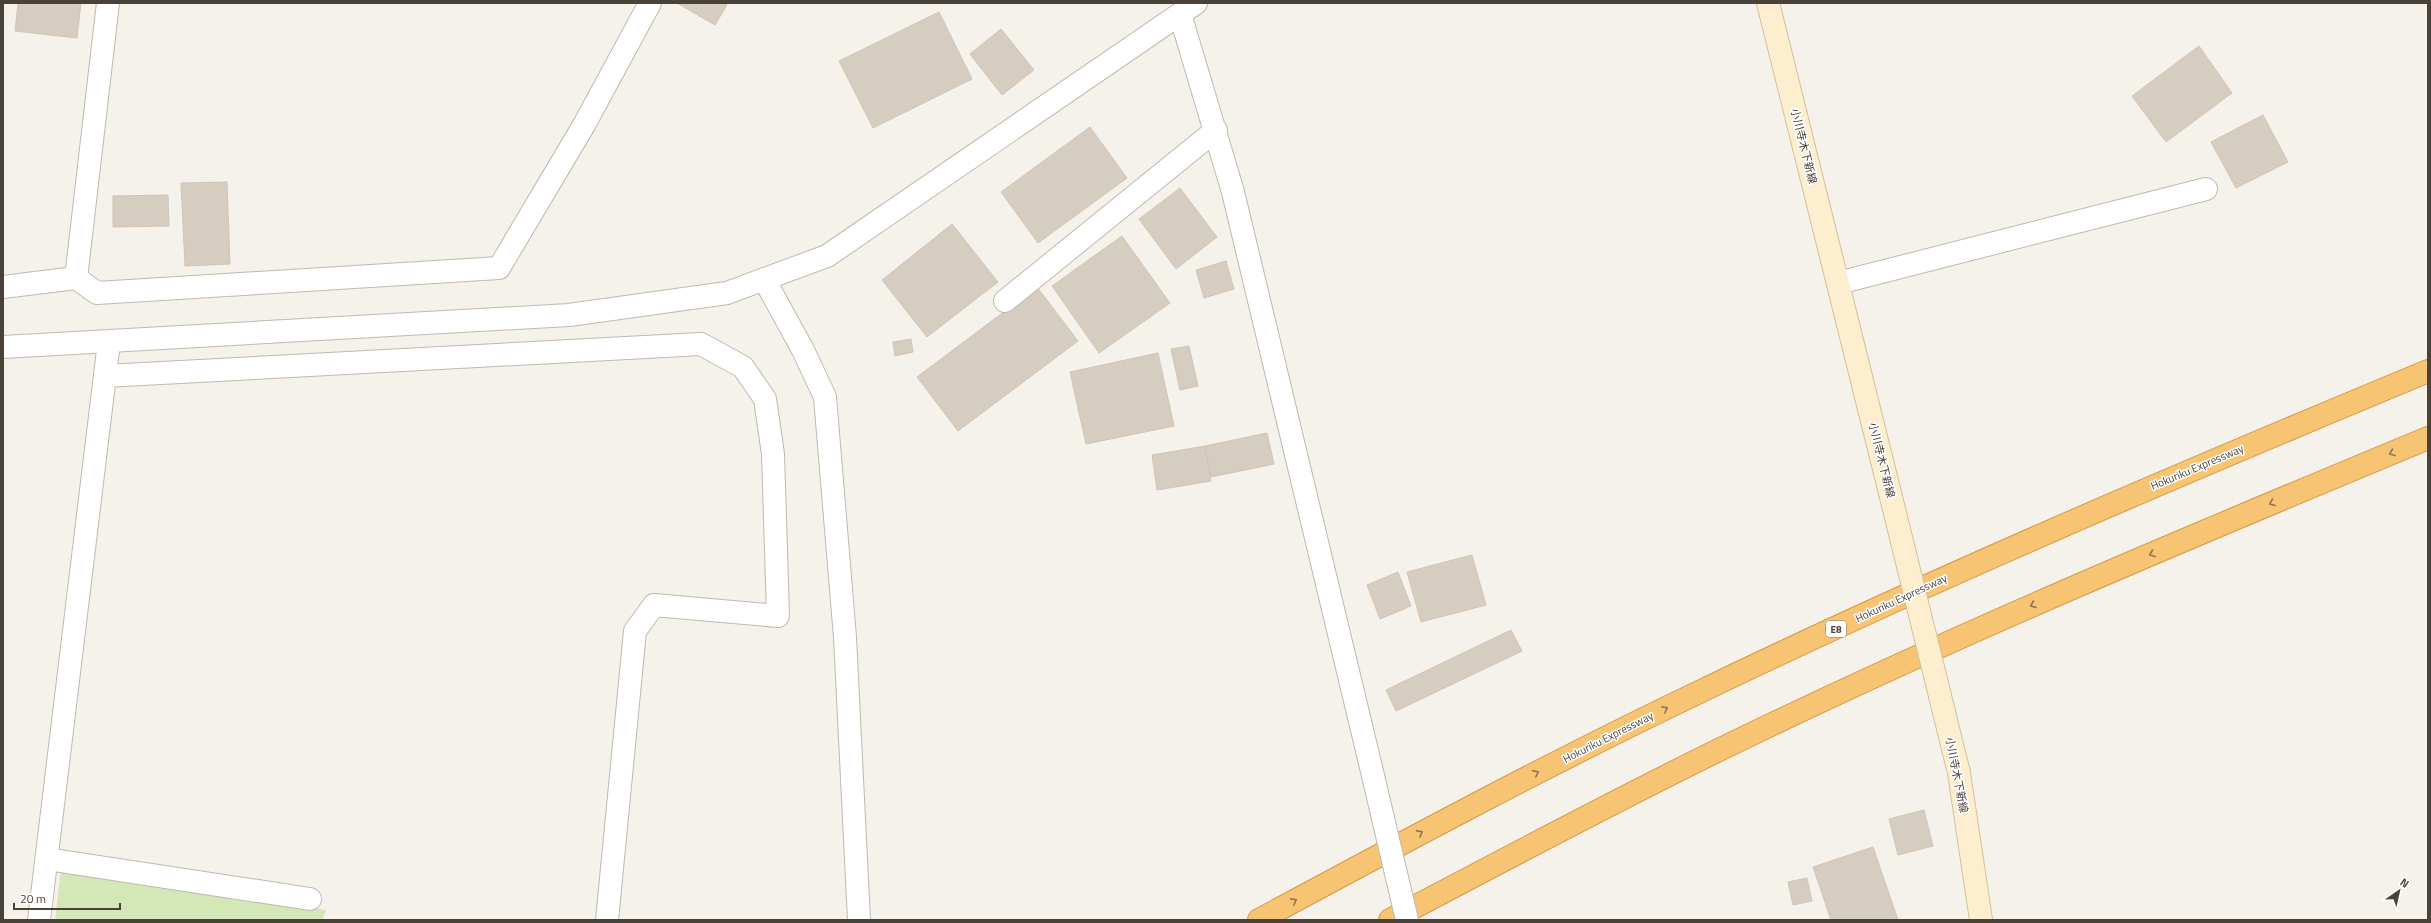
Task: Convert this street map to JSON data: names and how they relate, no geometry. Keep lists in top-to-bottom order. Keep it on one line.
{"streets":{"highway":["Hokuriku Expressway","E8"],"main road":["小川寺木下新線"]},"scale_bar":"20 m","north":"top right"}
